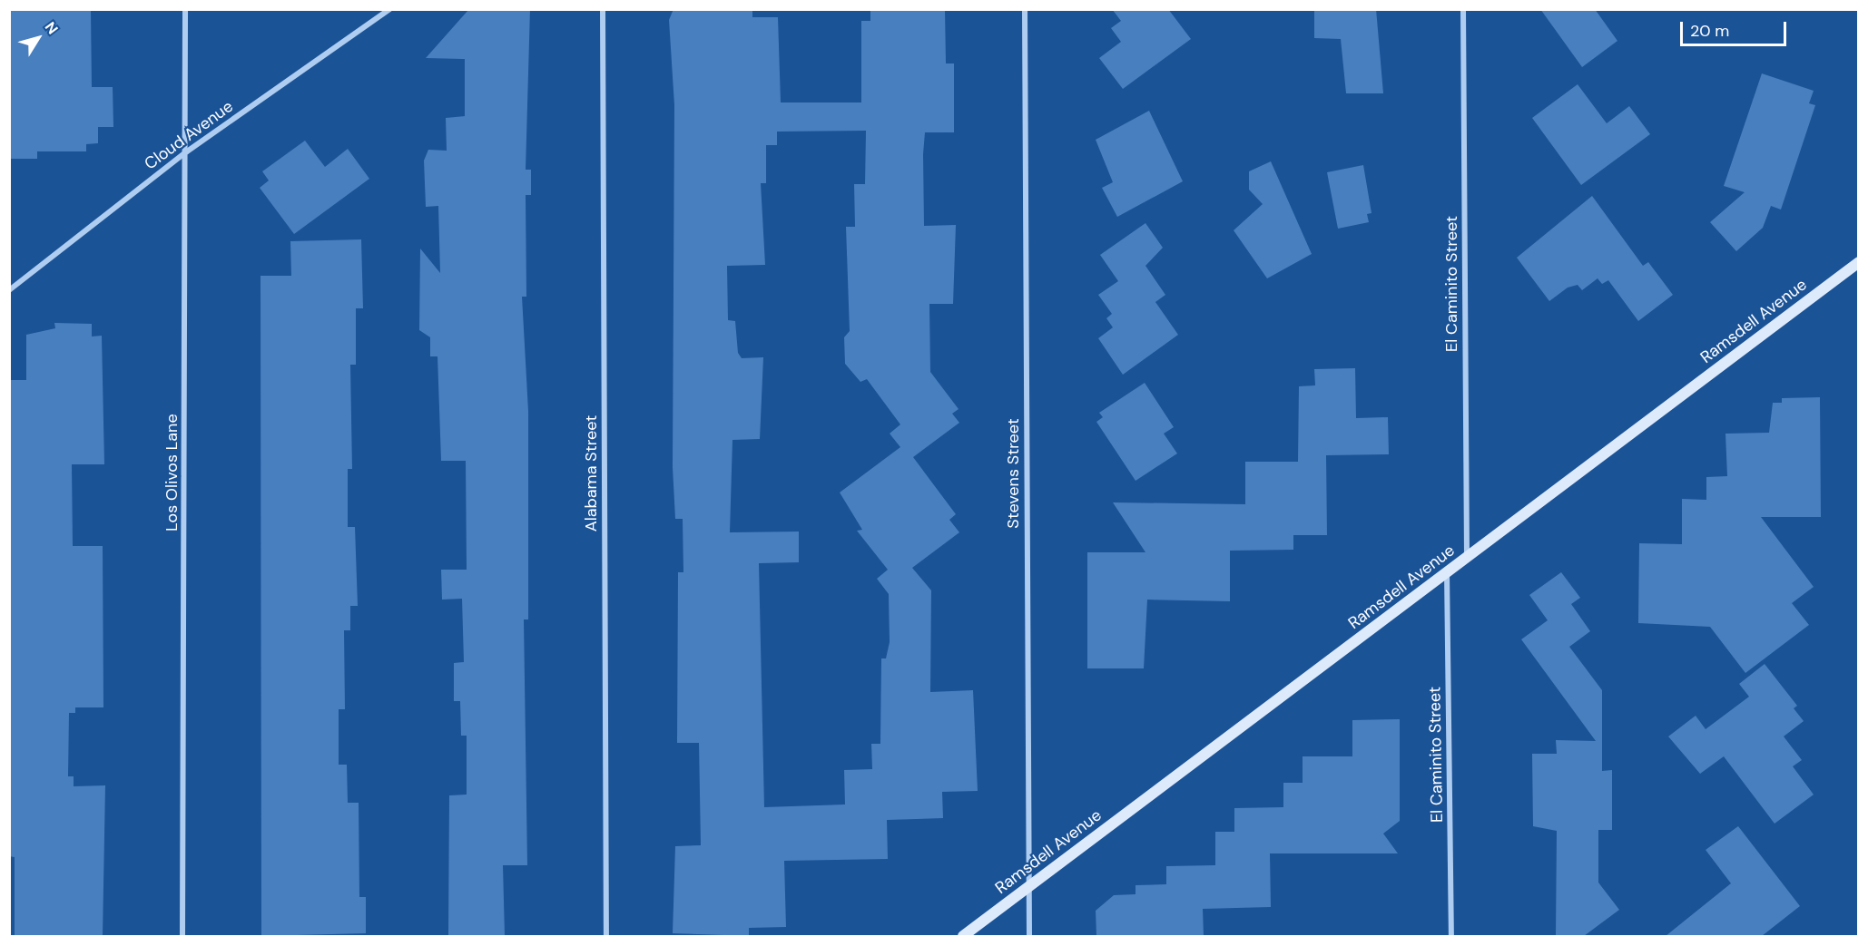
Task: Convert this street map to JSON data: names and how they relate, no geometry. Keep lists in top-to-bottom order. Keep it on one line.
{"streets":{"street":["Cloud Avenue","El Caminito Street","Ramsdell Avenue","Los Olivos Lane","Alabama Street","Stevens Street"]},"crossings":[["Cloud Avenue","Los Olivos Lane"],["El Caminito Street","Ramsdell Avenue"],["Ramsdell Avenue","Stevens Street"]],"scale_bar":"20 m","north":"top right"}
